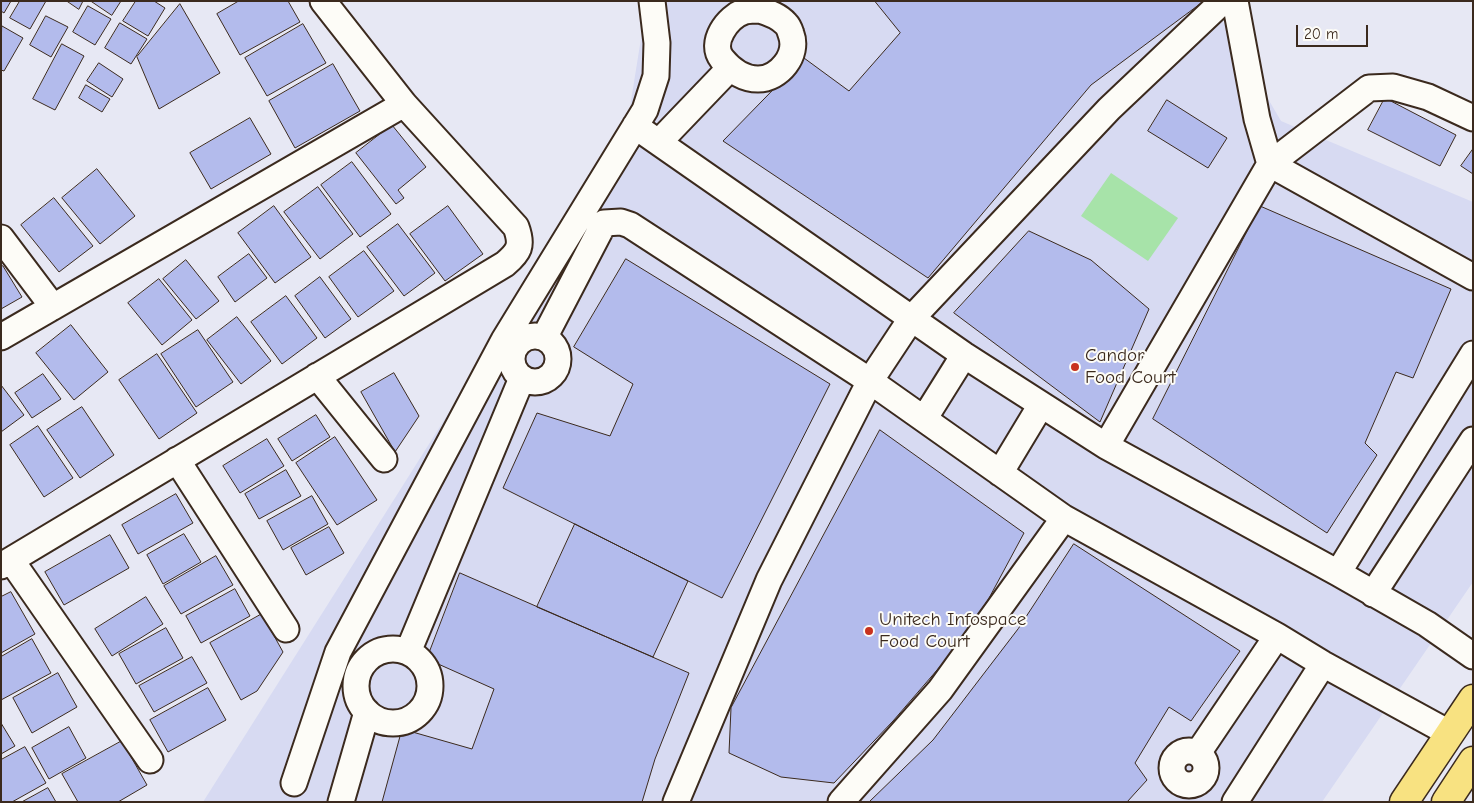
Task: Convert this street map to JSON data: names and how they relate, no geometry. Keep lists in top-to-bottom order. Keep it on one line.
{"places":["Candor Food Court","Unitech Infospace Food Court"],"scale_bar":"20 m"}
